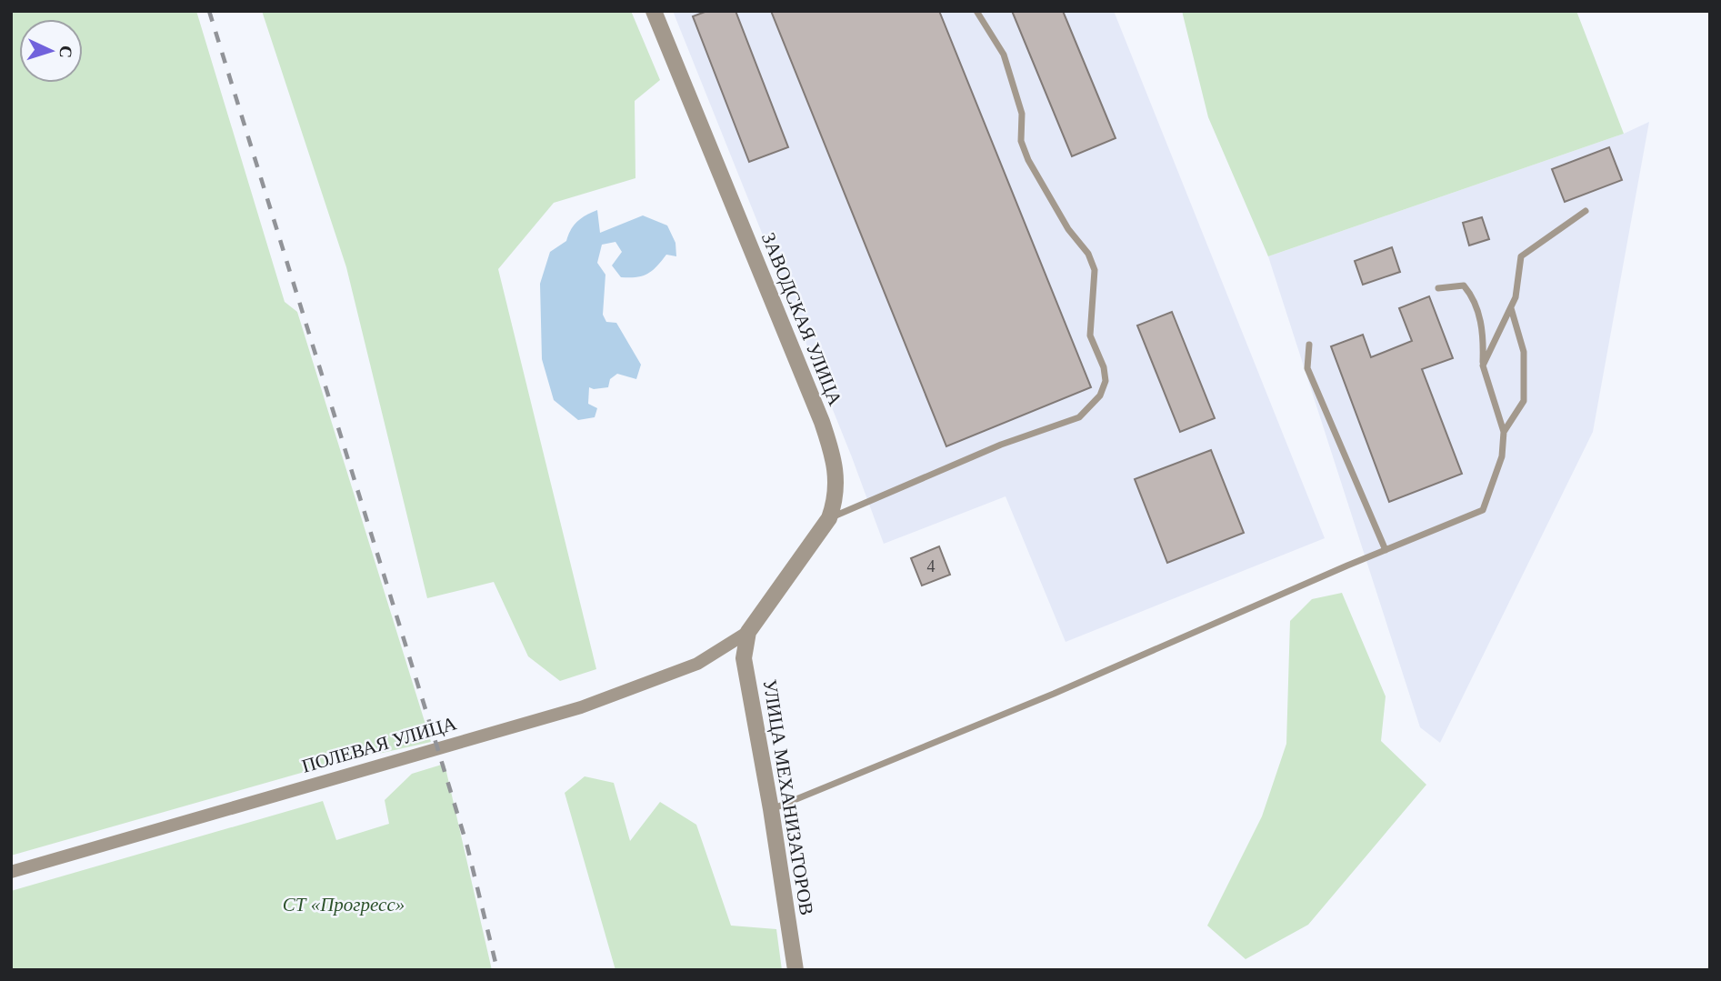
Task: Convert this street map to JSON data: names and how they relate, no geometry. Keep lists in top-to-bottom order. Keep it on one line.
{"streets":{"street":["ЗАВОДСКАЯ УЛИЦА","ПОЛЕВАЯ УЛИЦА","УЛИЦА МЕХАНИЗАТОРОВ"]},"crossings":[["ЗАВОДСКАЯ УЛИЦА","ПОЛЕВАЯ УЛИЦА"],["ЗАВОДСКАЯ УЛИЦА","УЛИЦА МЕХАНИЗАТОРОВ"],["ПОЛЕВАЯ УЛИЦА","УЛИЦА МЕХАНИЗАТОРОВ"]],"parks":["СТ «Прогресс»"],"house_numbers":["4"],"north":"right"}
